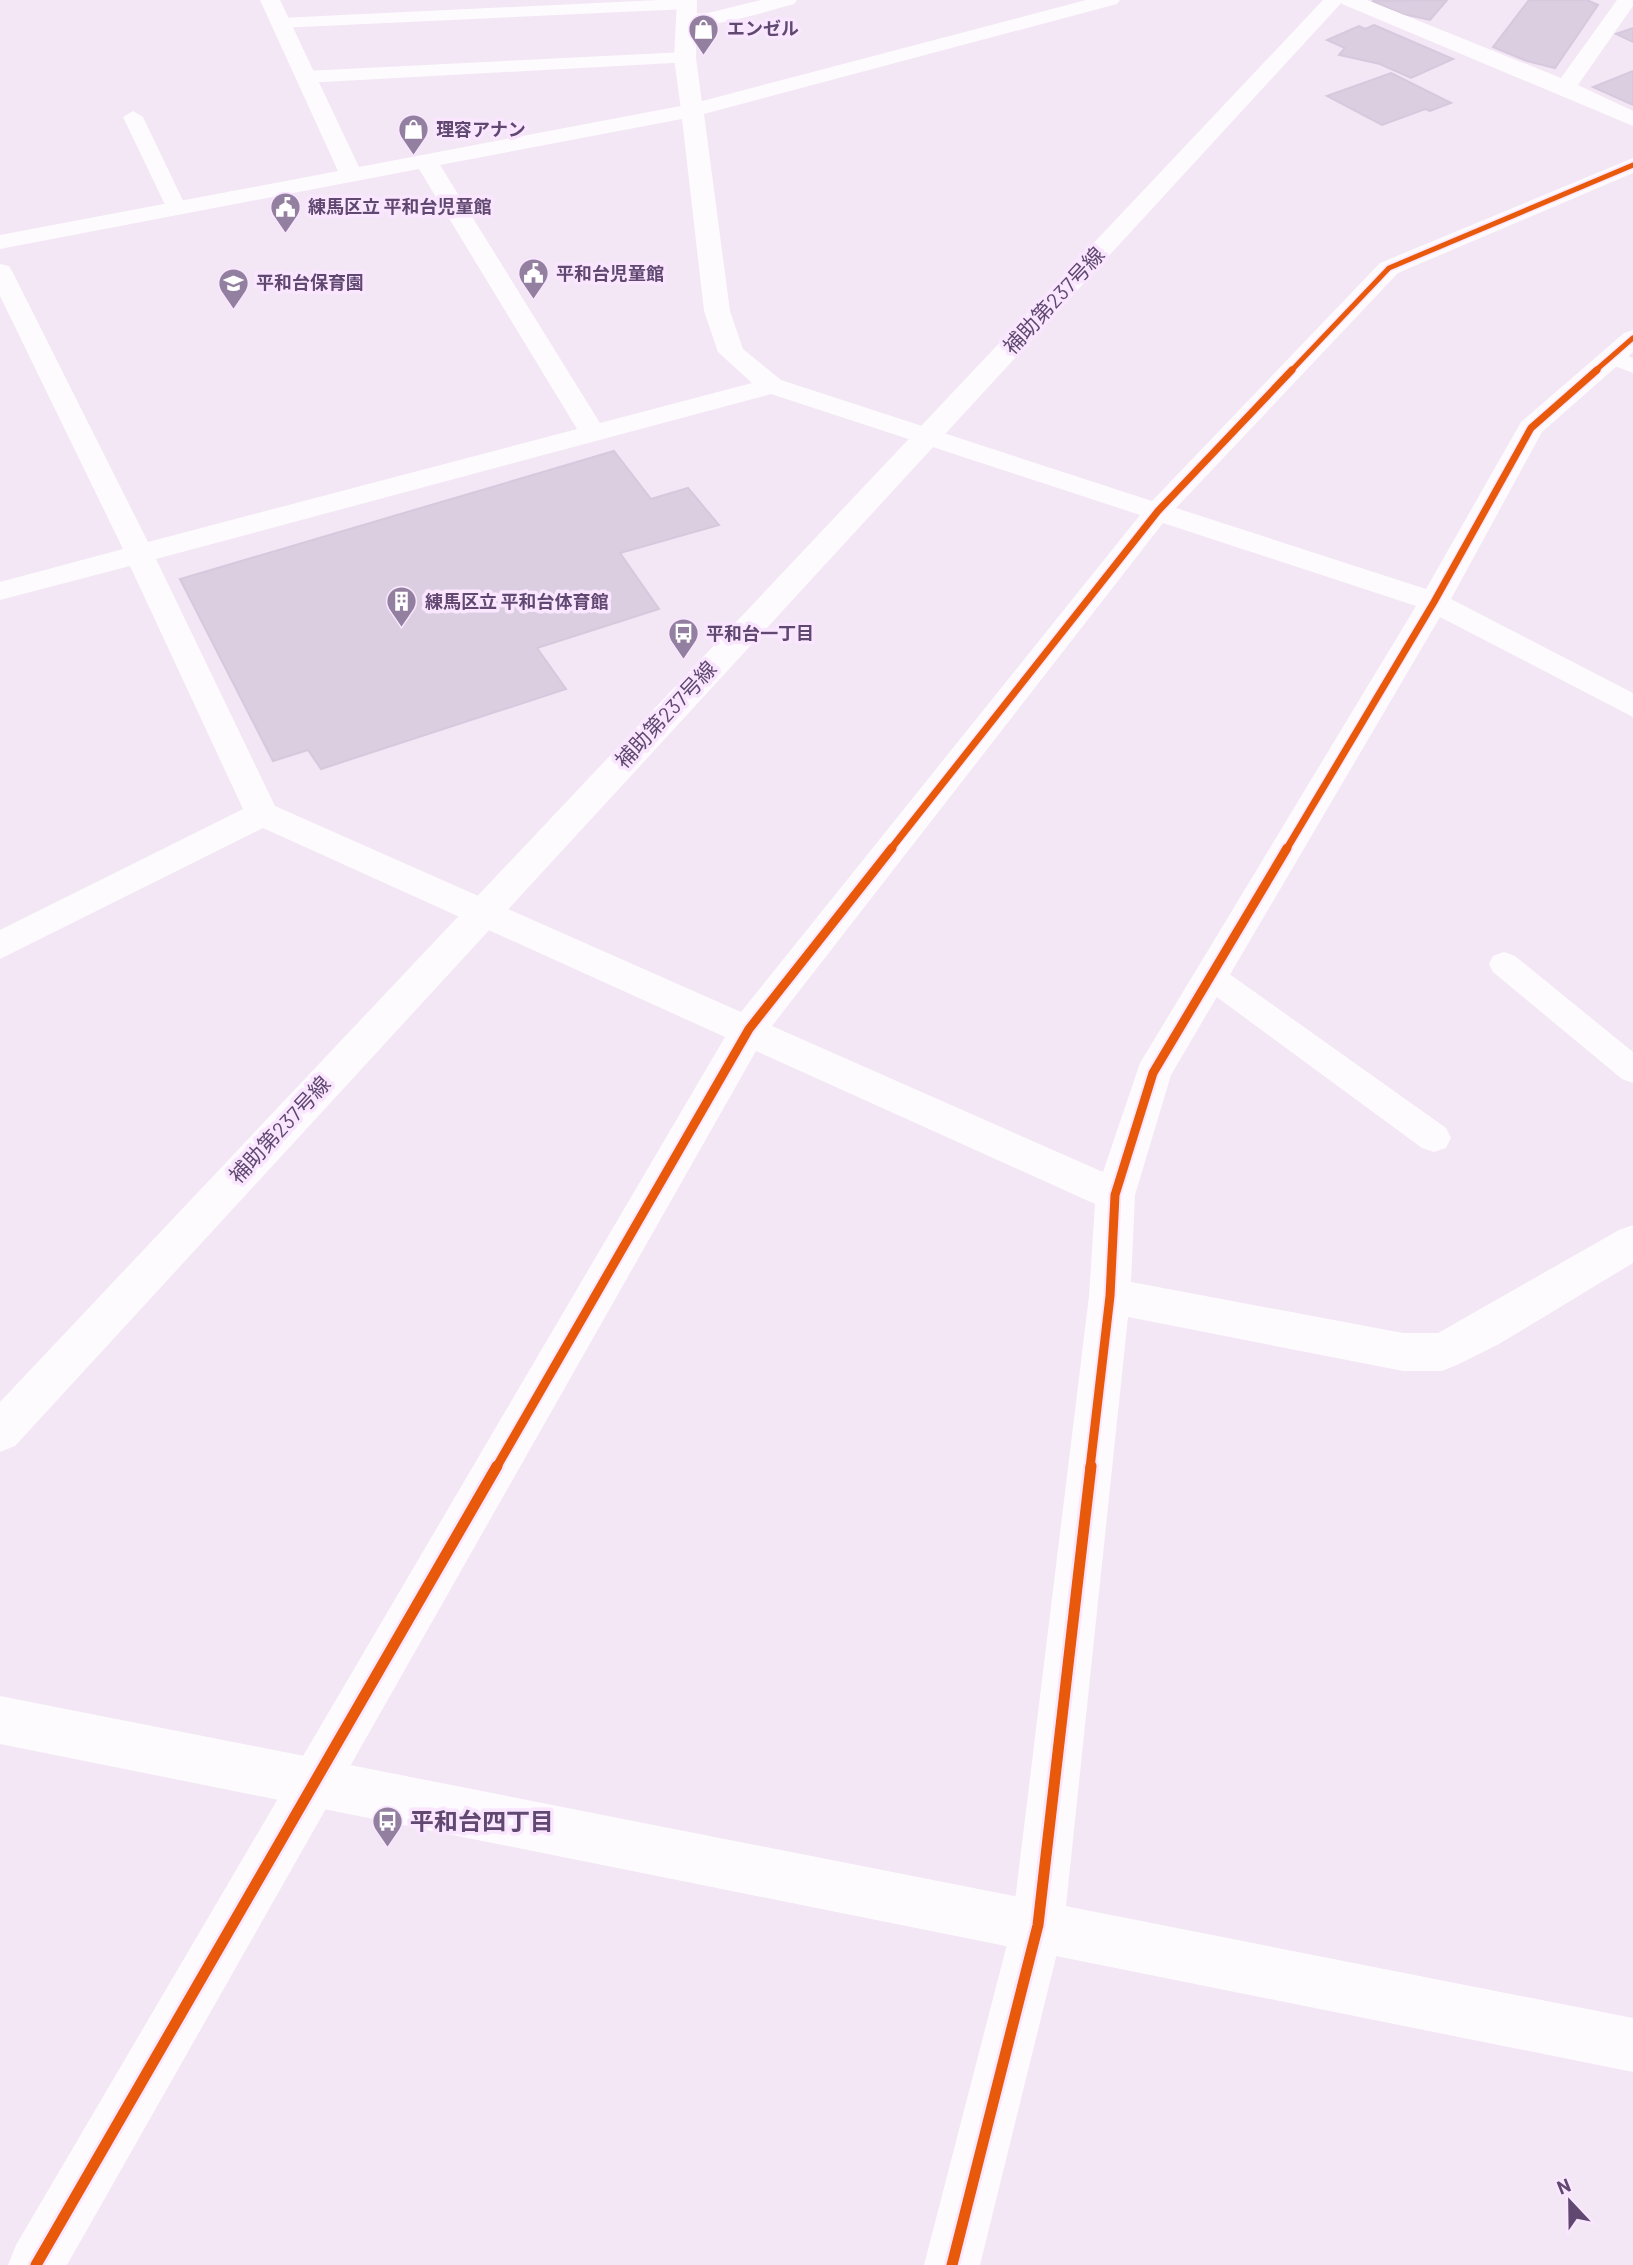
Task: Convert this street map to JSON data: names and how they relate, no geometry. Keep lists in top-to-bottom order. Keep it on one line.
{"streets":{"street":["補助第237号線"]},"places":{"shop":["エンゼル","理容アナン"],"public building":["練馬区立 平和台児童館","平和台児童館"],"school or university":["平和台保育園"],"building":["練馬区立 平和台体育館"],"bus stop":["平和台一丁目","平和台四丁目"]},"north":"top"}
